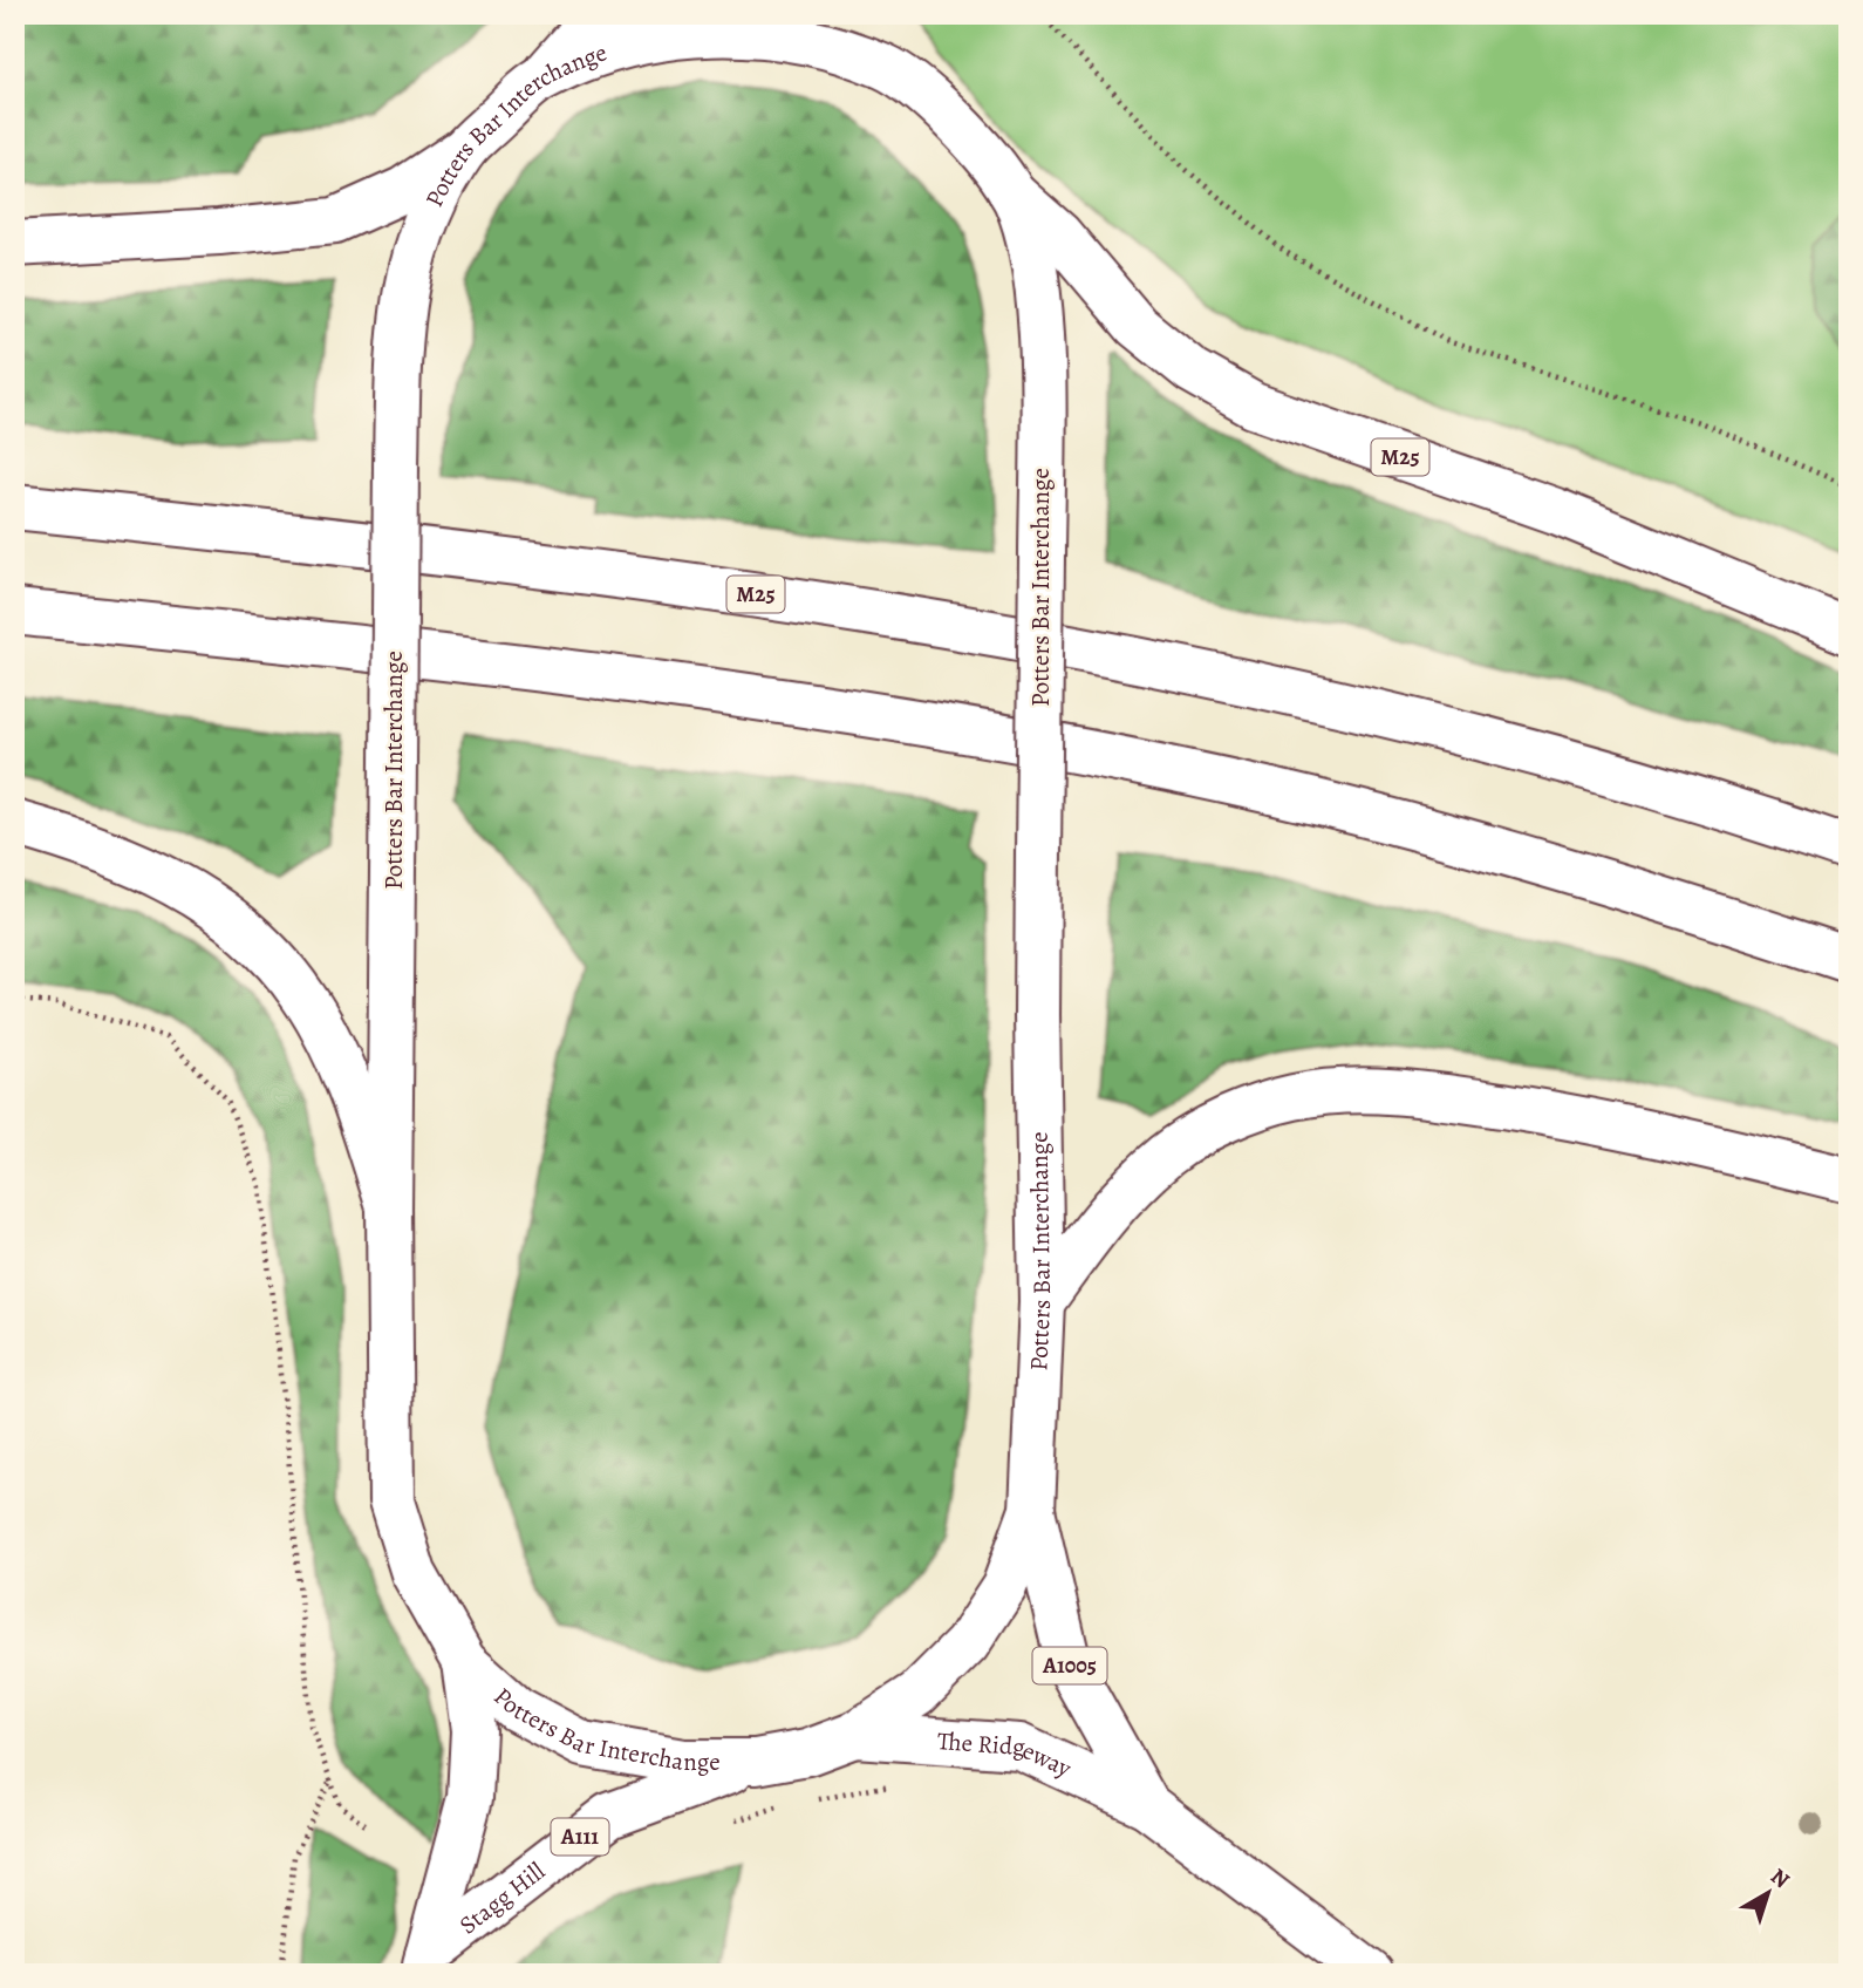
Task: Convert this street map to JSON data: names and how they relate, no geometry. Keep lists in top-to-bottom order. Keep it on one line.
{"streets":{"main road":["Potters Bar Interchange","M25","A1005","The Ridgeway","A111","Stagg Hill"]},"crossings":[["Potters Bar Interchange","M25"],["Potters Bar Interchange","The Ridgeway"],["Potters Bar Interchange","Stagg Hill"]],"north":"top right"}
